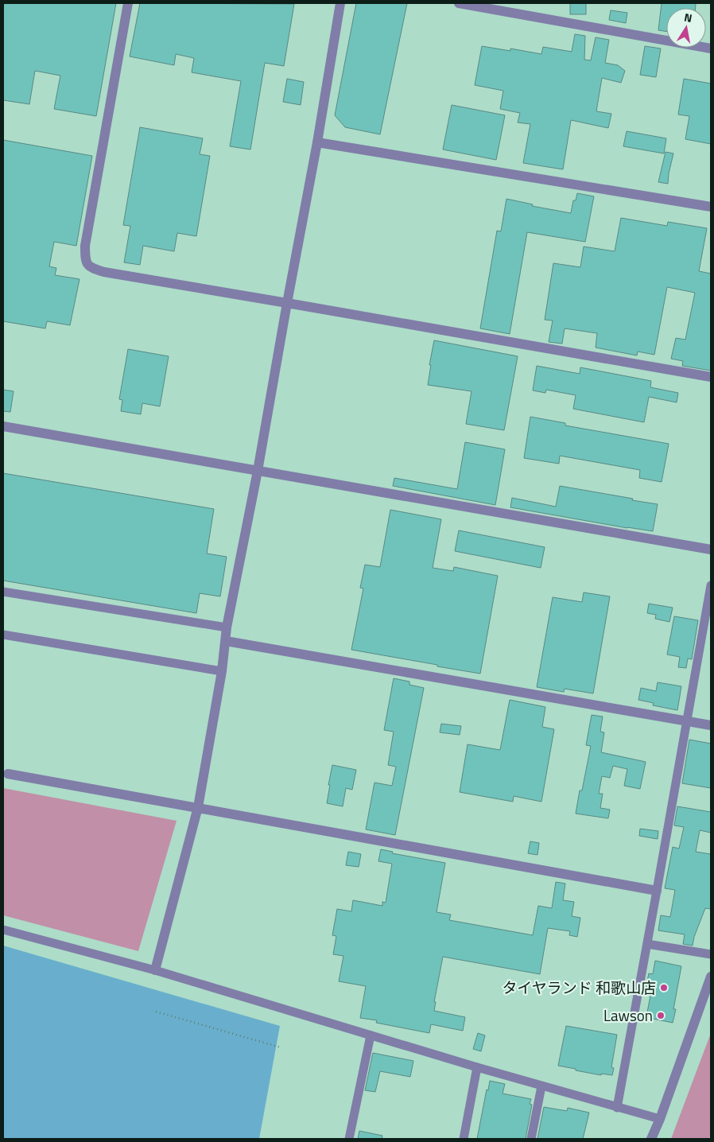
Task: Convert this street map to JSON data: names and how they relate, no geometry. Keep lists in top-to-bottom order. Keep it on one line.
{"places":["タイヤランド 和歌山店","Lawson"],"north":"top"}
